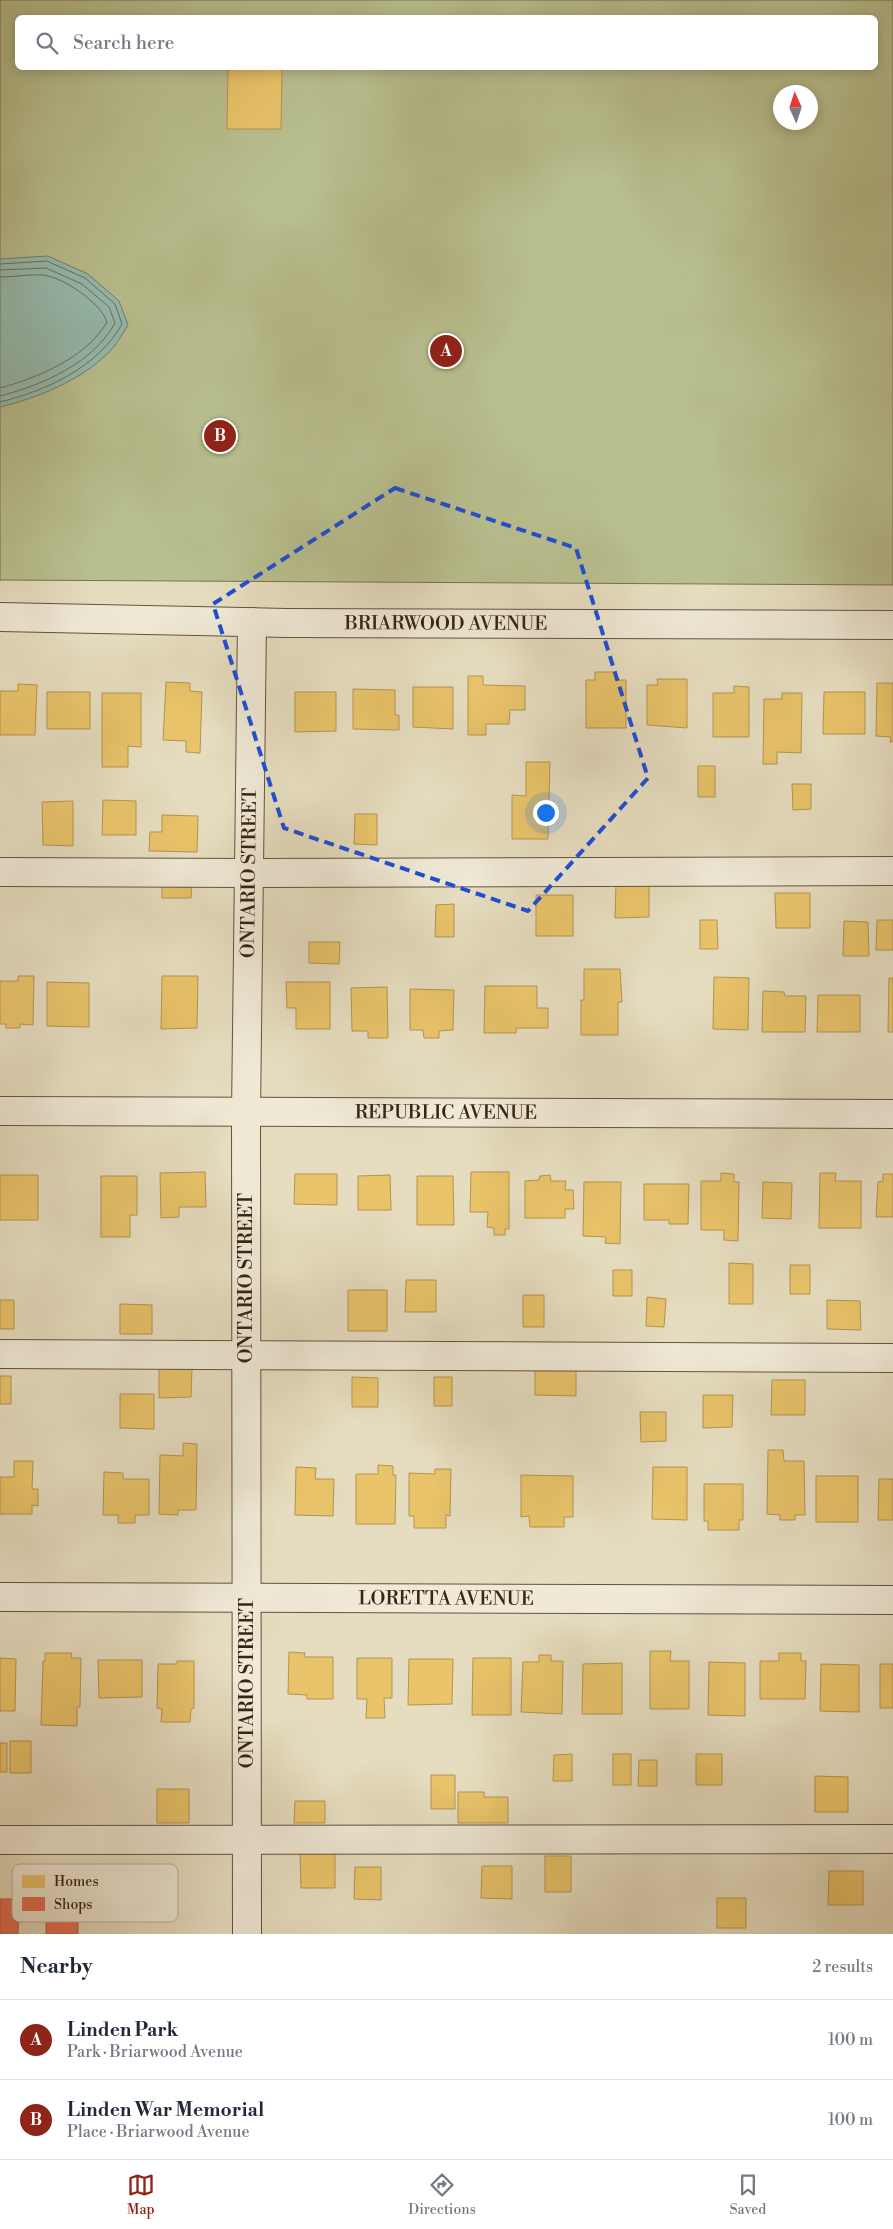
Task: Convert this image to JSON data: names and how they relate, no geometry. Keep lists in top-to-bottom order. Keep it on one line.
{"streets":{"street":["BRIARWOOD AVENUE","ONTARIO STREET","REPUBLIC AVENUE","LORETTA AVENUE"]},"crossings":[["BRIARWOOD AVENUE","ONTARIO STREET"],["ONTARIO STREET","REPUBLIC AVENUE"],["ONTARIO STREET","LORETTA AVENUE"]],"legend":["Homes","Shops"],"north":"top","page":{"search":"Search here","pins":["A","B"],"heading":["Nearby","2 results"],"list":[{"mark":"A","name":"Linden Park","note":"Park · Briarwood Avenue","value":"100 m"},{"mark":"B","name":"Linden War Memorial","note":"Place · Briarwood Avenue","value":"100 m"}],"nav":["Map","Directions","Saved"]}}
